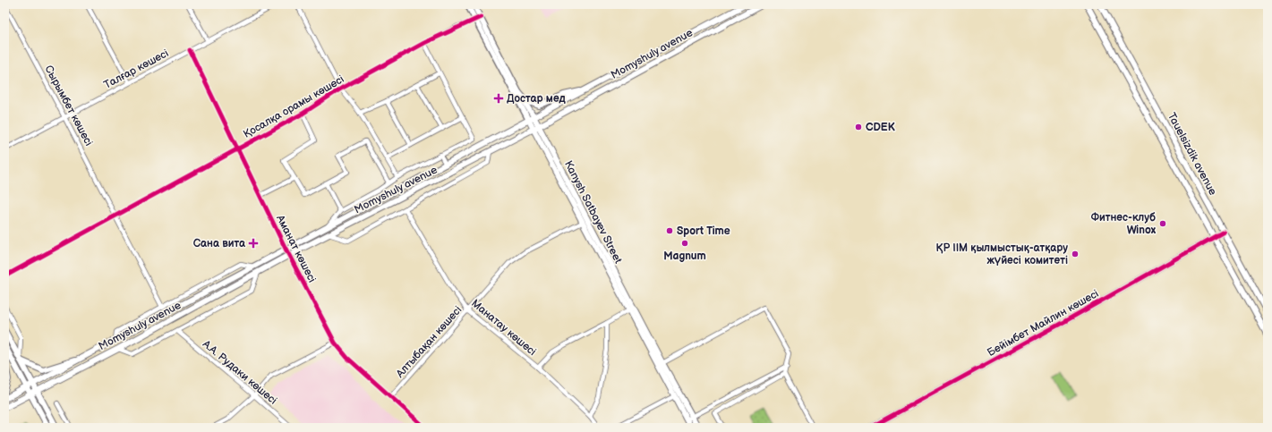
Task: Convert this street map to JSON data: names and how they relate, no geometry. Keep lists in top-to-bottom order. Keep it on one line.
{"streets":{"main road":["Momyshuly avenue","Tauelsizdik avenue","Kanysh Satbayev Street"],"street":["Талғар көшесі","Сырымбет көшесі","Қосалқа орамы көшесі","Аманат көшесі","Бейімбет Майлин көшесі","Манатау көшесі","Алтыбақан көшесі","А.А. Рудаки көшесі"]},"crossings":[["Momyshuly avenue","Kanysh Satbayev Street"],["Momyshuly avenue","Аманат көшесі"],["Талғар көшесі","Сырымбет көшесі"],["Талғар көшесі","Аманат көшесі"],["Сырымбет көшесі","Қосалқа орамы көшесі"],["Қосалқа орамы көшесі","Kanysh Satbayev Street"],["Қосалқа орамы көшесі","Аманат көшесі"],["Tauelsizdik avenue","Бейімбет Майлин көшесі"],["Kanysh Satbayev Street","Алтыбақан көшесі"],["Аманат көшесі","Алтыбақан көшесі"],["Манатау көшесі","Алтыбақан көшесі"]],"places":{"health":["Достар мед","Сана вита"],"other":["CDEK","Фитнес-клуб Winox","Sport Time","Magnum","ҚР ІІМ қылмыстық-атқару жүйесі комитеті"]}}
